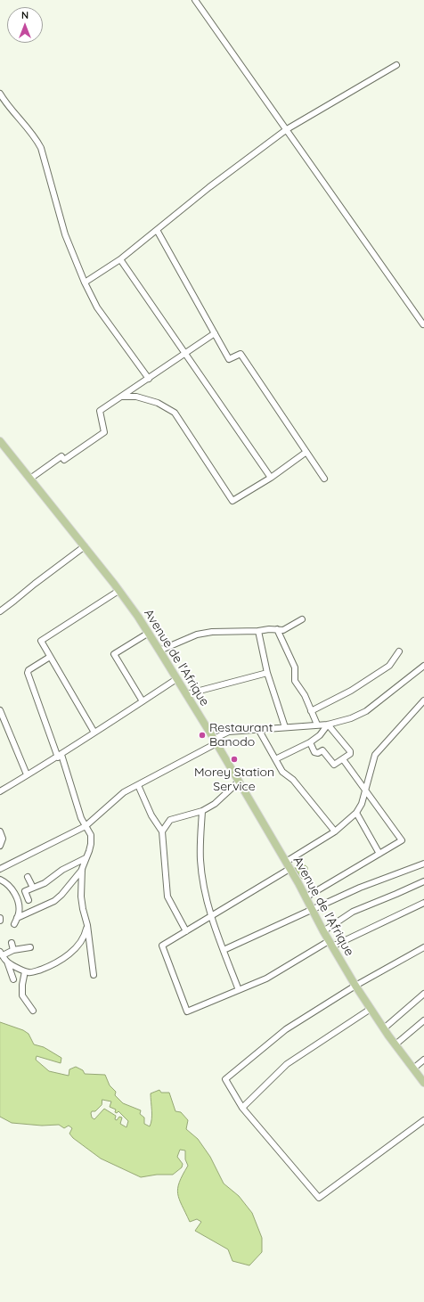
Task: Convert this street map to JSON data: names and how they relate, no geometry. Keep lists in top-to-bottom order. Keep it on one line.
{"streets":{"main road":["Avenue de l'Afrique"]},"places":["Restaurant Banodo","Morey Station Service"],"north":"top"}
